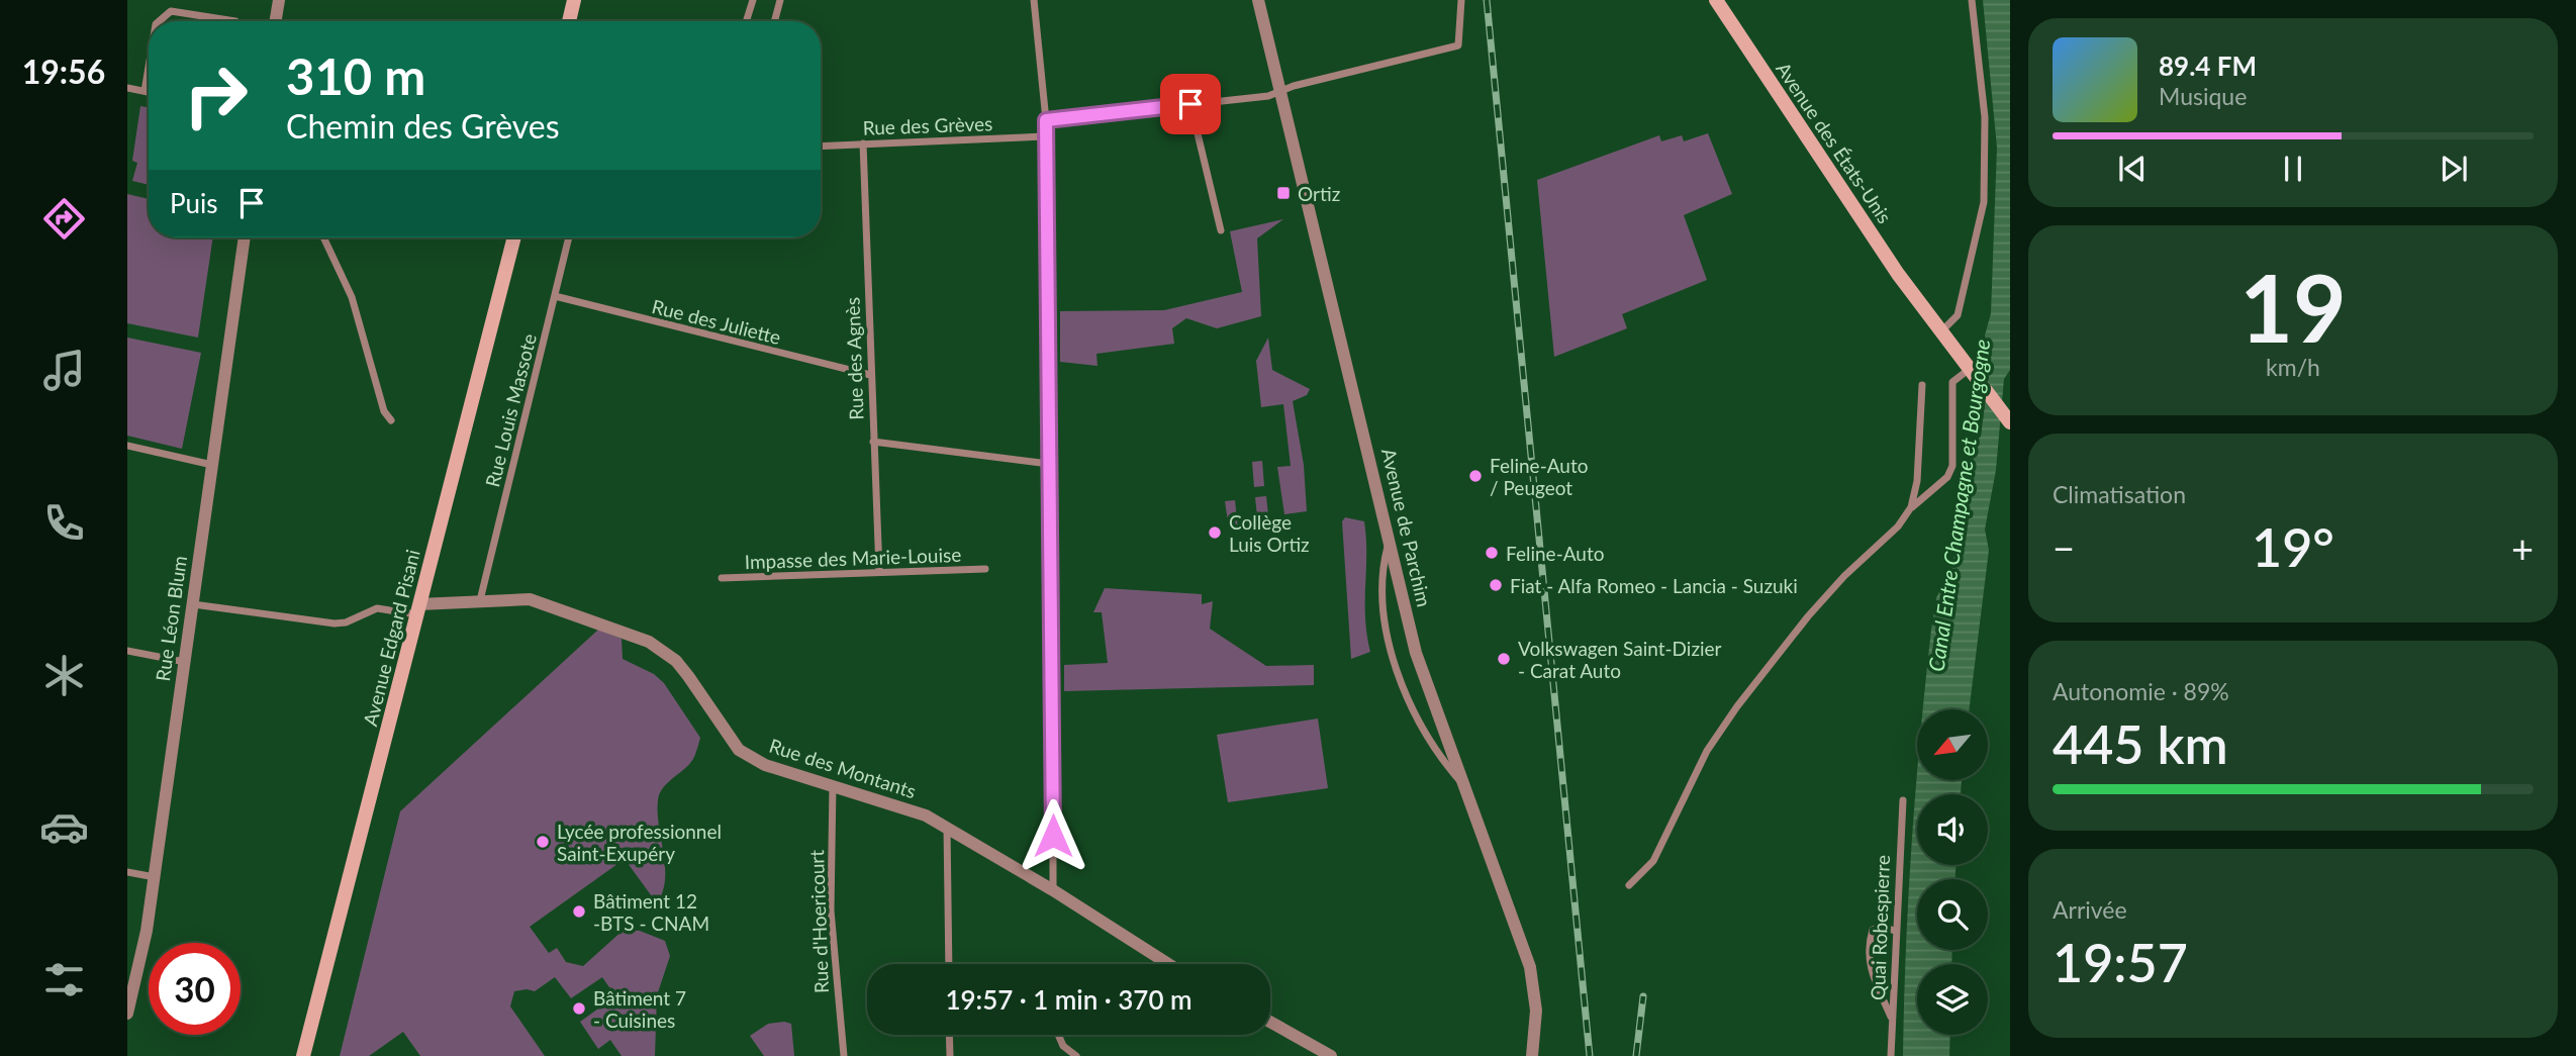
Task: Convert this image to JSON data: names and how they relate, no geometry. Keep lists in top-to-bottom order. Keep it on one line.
{"streets":{"main road":["Avenue des États-Unis","Avenue Edgard Pisani"],"street":["Rue des Grèves","Rue des Juliette","Rue des Agnès","Rue Louis Massote","Avenue de Parchim","Impasse des Marie-Louise","Rue Léon Blum","Rue des Montants","Rue d'Hoericourt","Quai Robespierre"]},"crossings":[["Rue des Grèves","Rue des Agnès"],["Rue des Juliette","Rue des Agnès"],["Rue des Juliette","Rue Louis Massote"],["Rue des Agnès","Impasse des Marie-Louise"],["Rue Louis Massote","Rue des Montants"],["Avenue Edgard Pisani","Rue des Montants"],["Rue des Montants","Rue d'Hoericourt"]],"water":["Canal Entre Champagne et Bourgogne"],"places":{"transit":["Ortiz"],"other":["Feline-Auto / Peugeot","Collège Luis Ortiz","Feline-Auto","Fiat - Alfa Romeo - Lancia - Suzuki","Volkswagen Saint-Dizier - Carat Auto","Lycée professionnel Saint-Exupéry","Bâtiment 12 -BTS - CNAM","Bâtiment 7 - Cuisines"]},"north":"bottom left","page":{"tabs":"19:56","turn":["310 m","Chemin des Grèves"],"song":["89.4 FM","Musique"],"then":"Puis","tile":[["19","km/h"],"Climatisation",["Autonomie · 89%","445 km"],["Arrivée","19:57"]],"heat":["−","19°","+"],"limit":"30","trip":"19:57 · 1 min · 370 m"}}
